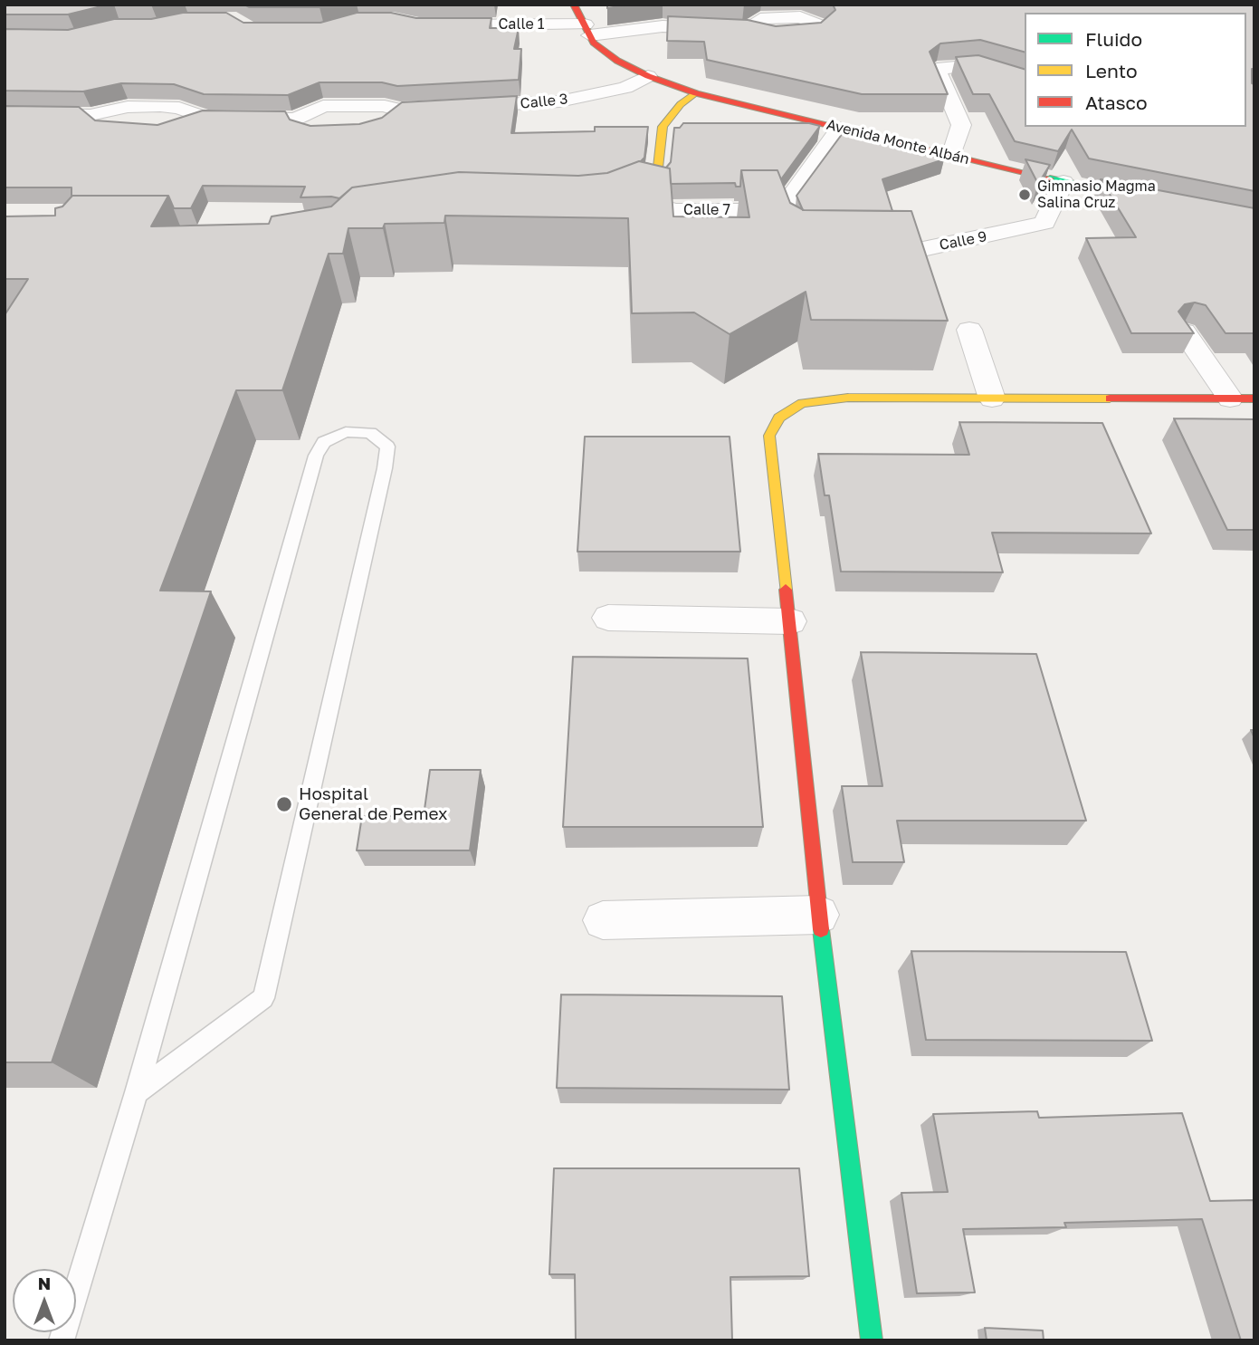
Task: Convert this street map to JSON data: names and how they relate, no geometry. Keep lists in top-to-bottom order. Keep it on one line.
{"streets":{"street":["Calle 1","Calle 3","Avenida Monte Albán","Calle 7","Calle 9"]},"crossings":[["Calle 1","Avenida Monte Albán"],["Calle 3","Avenida Monte Albán"],["Avenida Monte Albán","Calle 9"]],"places":["Gimnasio Magma Salina Cruz","Hospital General de Pemex"],"legend":["Fluido","Lento","Atasco"],"north":"top"}
